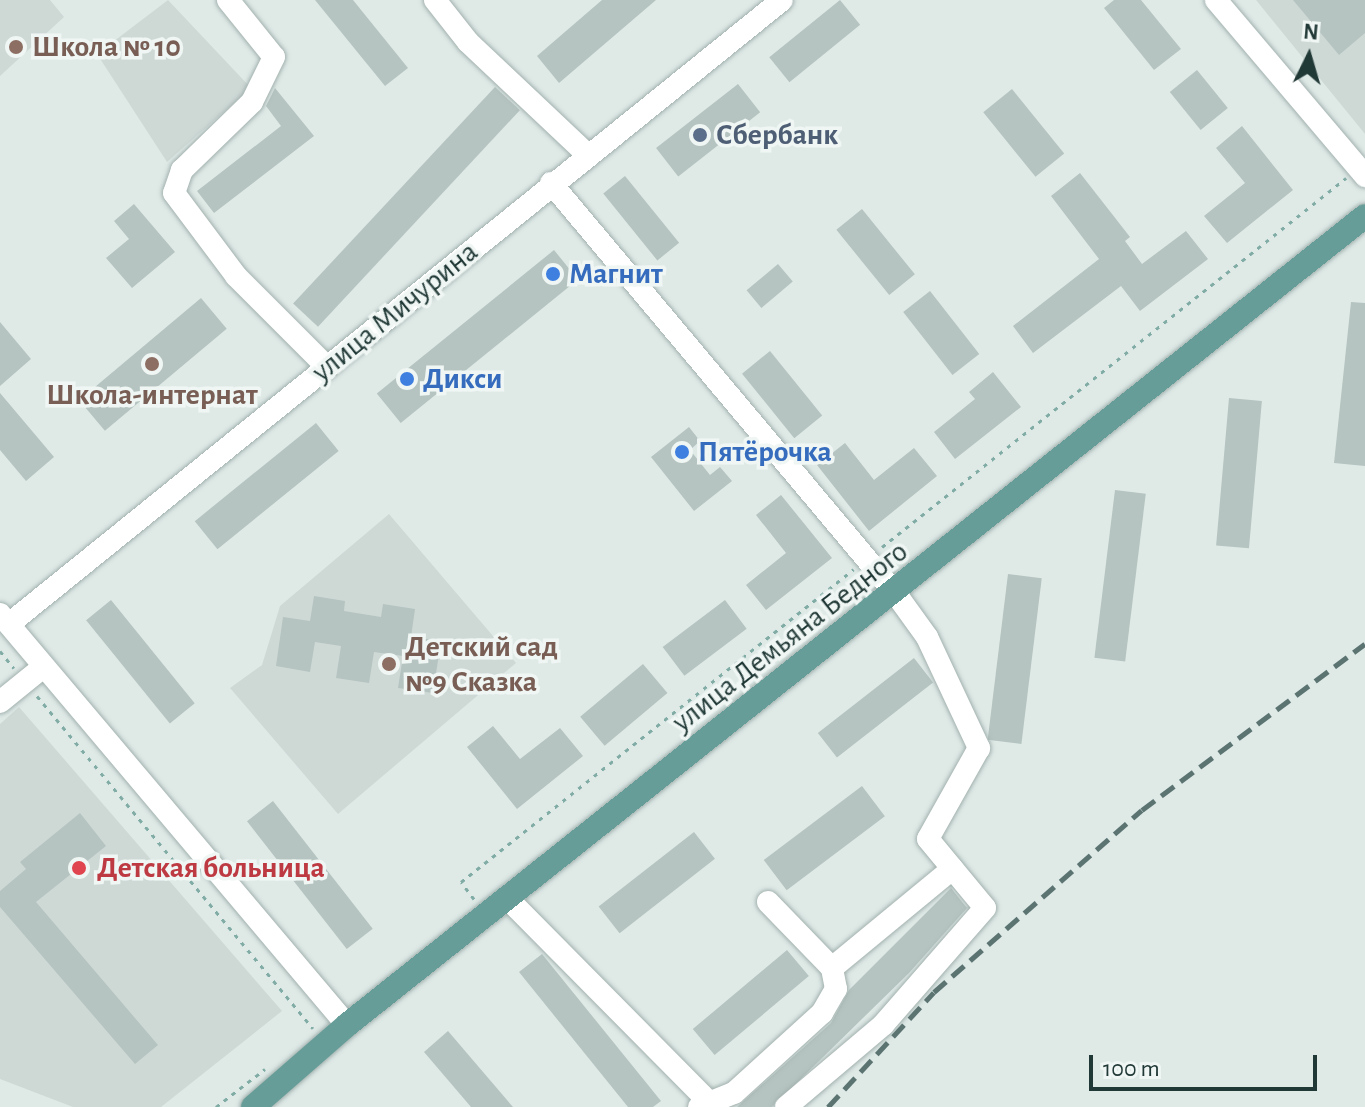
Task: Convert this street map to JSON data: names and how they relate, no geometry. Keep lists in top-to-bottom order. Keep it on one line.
{"streets":{"main road":["улица Демьяна Бедного"],"street":["улица Мичурина"]},"places":["Школа № 10","Сбербанк","Магнит","Школа-интернат","Дикси","Пятёрочка","Детский сад №9 Сказка","Детская больница"],"scale_bar":"100 m","north":"top"}
